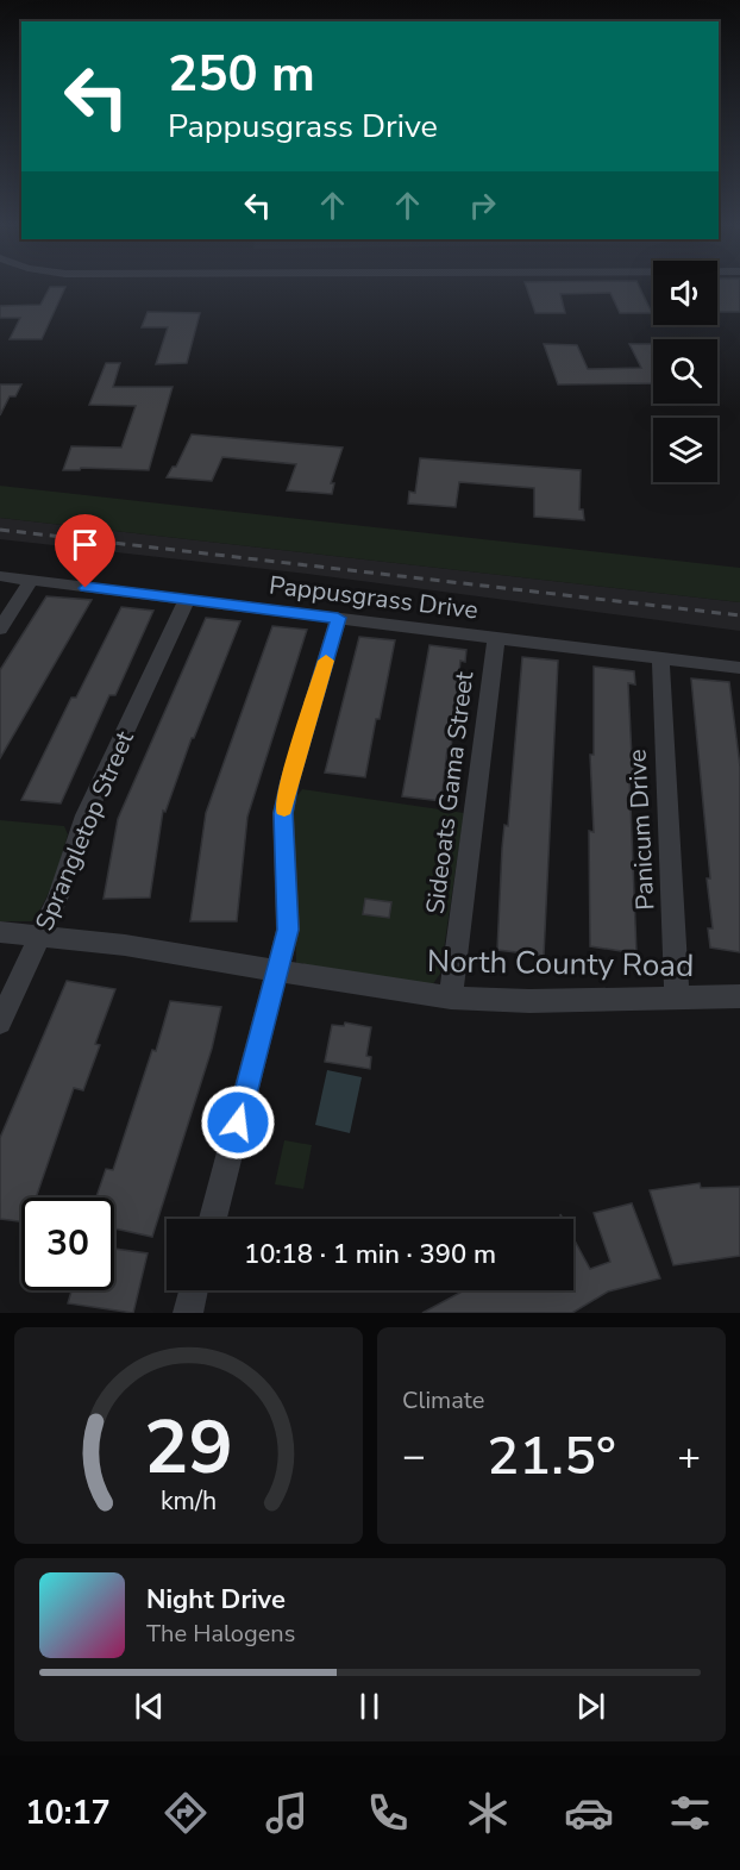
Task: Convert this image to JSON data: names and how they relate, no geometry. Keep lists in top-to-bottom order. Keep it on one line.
{"streets":{"street":["Pappusgrass Drive","Sideoats Gama Street","Panicum Drive","Sprangletop Street","North County Road"]},"crossings":[["Pappusgrass Drive","Sideoats Gama Street"],["Pappusgrass Drive","Panicum Drive"],["Pappusgrass Drive","Sprangletop Street"],["Sideoats Gama Street","North County Road"],["Panicum Drive","North County Road"],["Sprangletop Street","North County Road"]],"page":{"turn":["250 m","Pappusgrass Drive"],"limit":"30","trip":"10:18 · 1 min · 390 m","tile":"Climate","heat":["−","21.5°","+"],"song":["Night Drive","The Halogens"],"tabs":"10:17","gauge":["29","km/h"]}}
